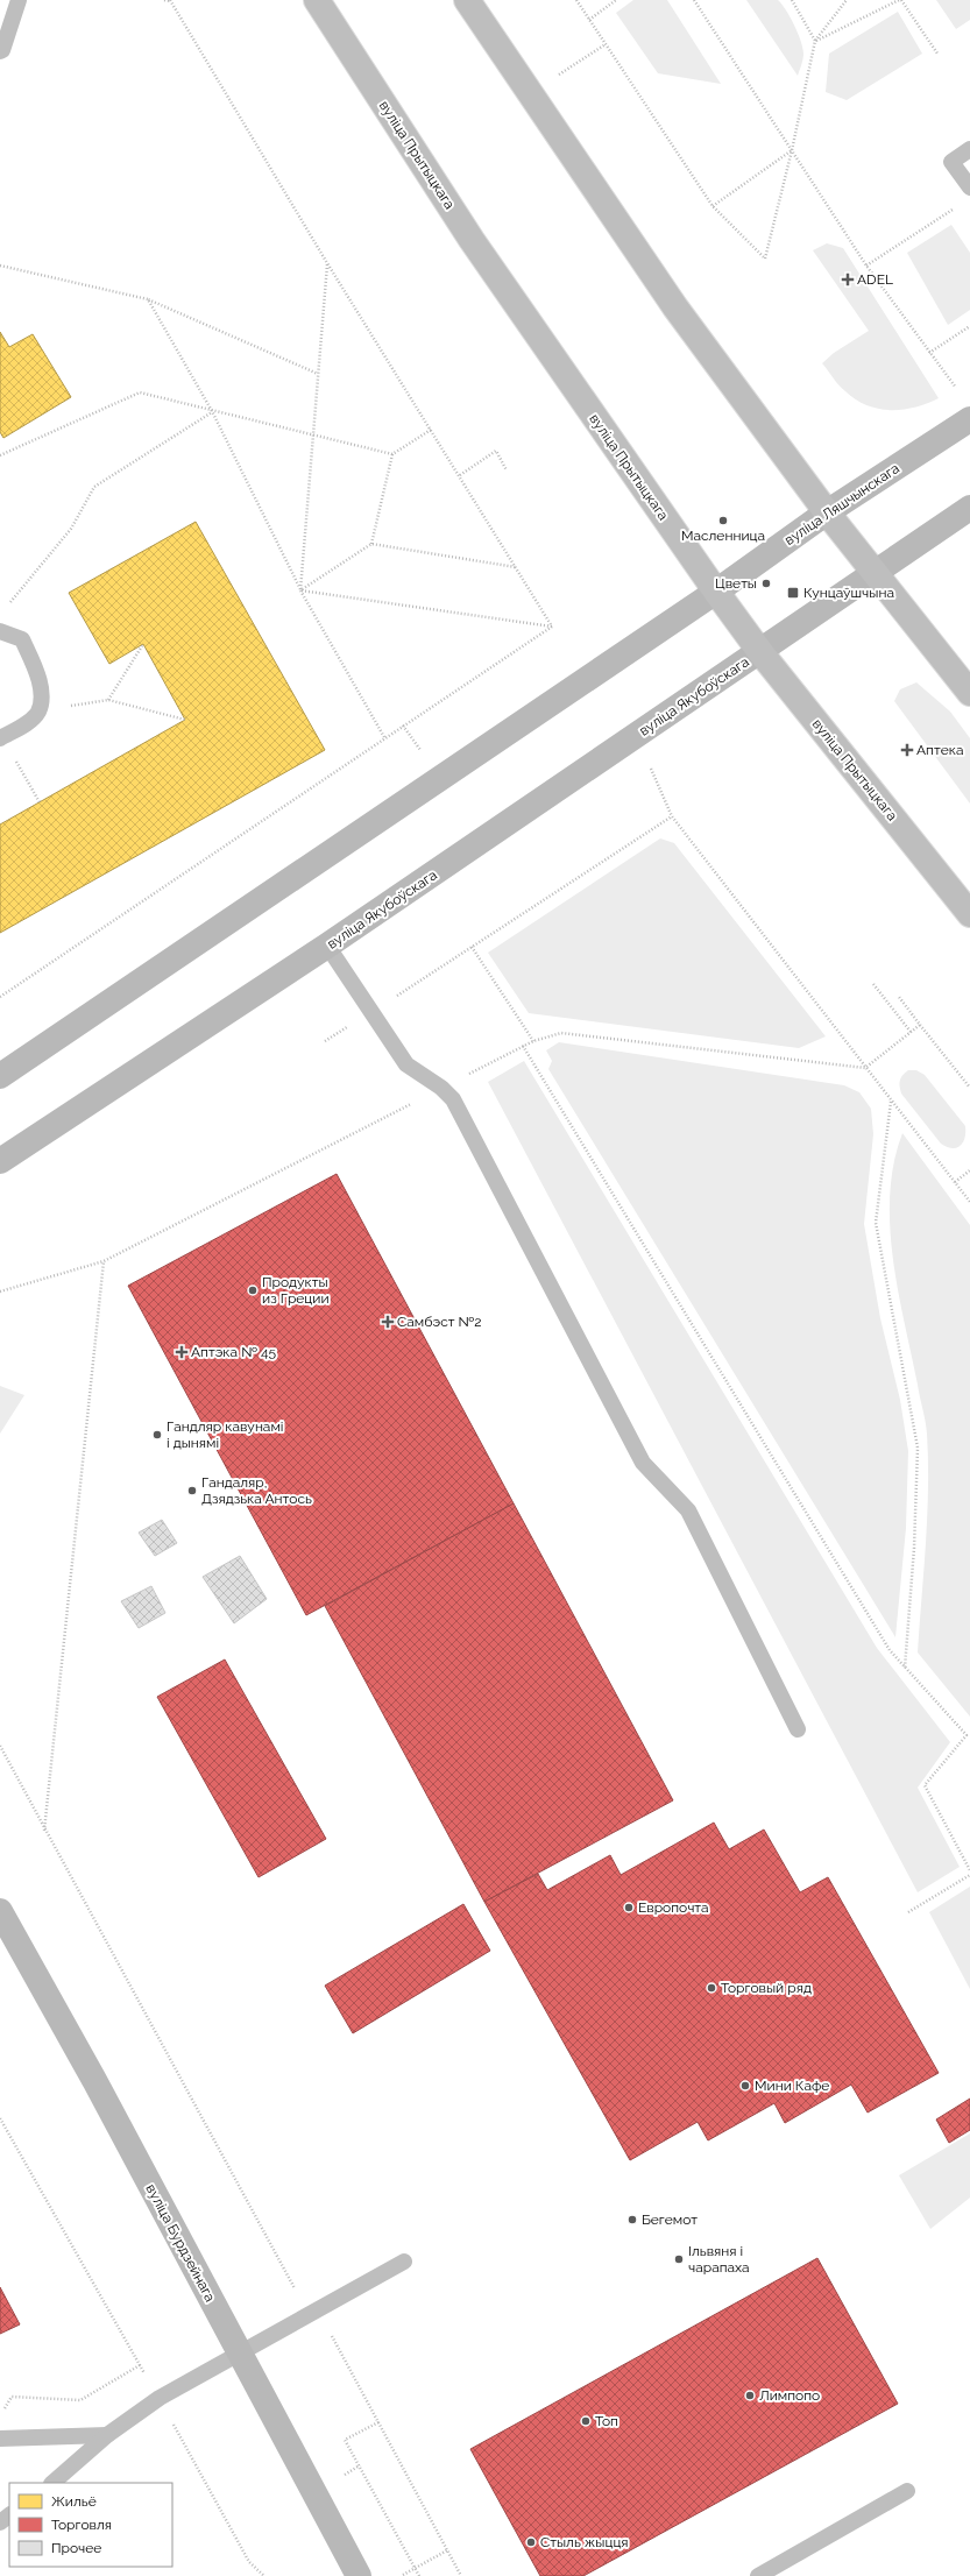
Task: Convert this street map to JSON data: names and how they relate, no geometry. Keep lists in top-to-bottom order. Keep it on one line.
{"streets":{"main road":["вуліца Прытыцкага","вуліца Ляшчынскага","вуліца Якубоўскага","вуліца Бурдзейнага"]},"crossings":[["вуліца Прытыцкага","вуліца Ляшчынскага"],["вуліца Прытыцкага","вуліца Якубоўскага"]],"places":{"health":["ADEL","Аптека","Самбэст №2","Аптэка № 45"],"other":["Масленница","Цветы","Продукты из Греции","Гандляр кавунамі і дынямі","Гандаляр, Дзядзька Антось","Европочта","Торговый ряд","Мини Кафе","Бегемот","Ільвяня і чарапаха","Лимпопо","Топ","Стыль жыцця"],"transit":["Кунцаўшчына"]},"legend":["Жильё","Торговля","Прочее"]}
